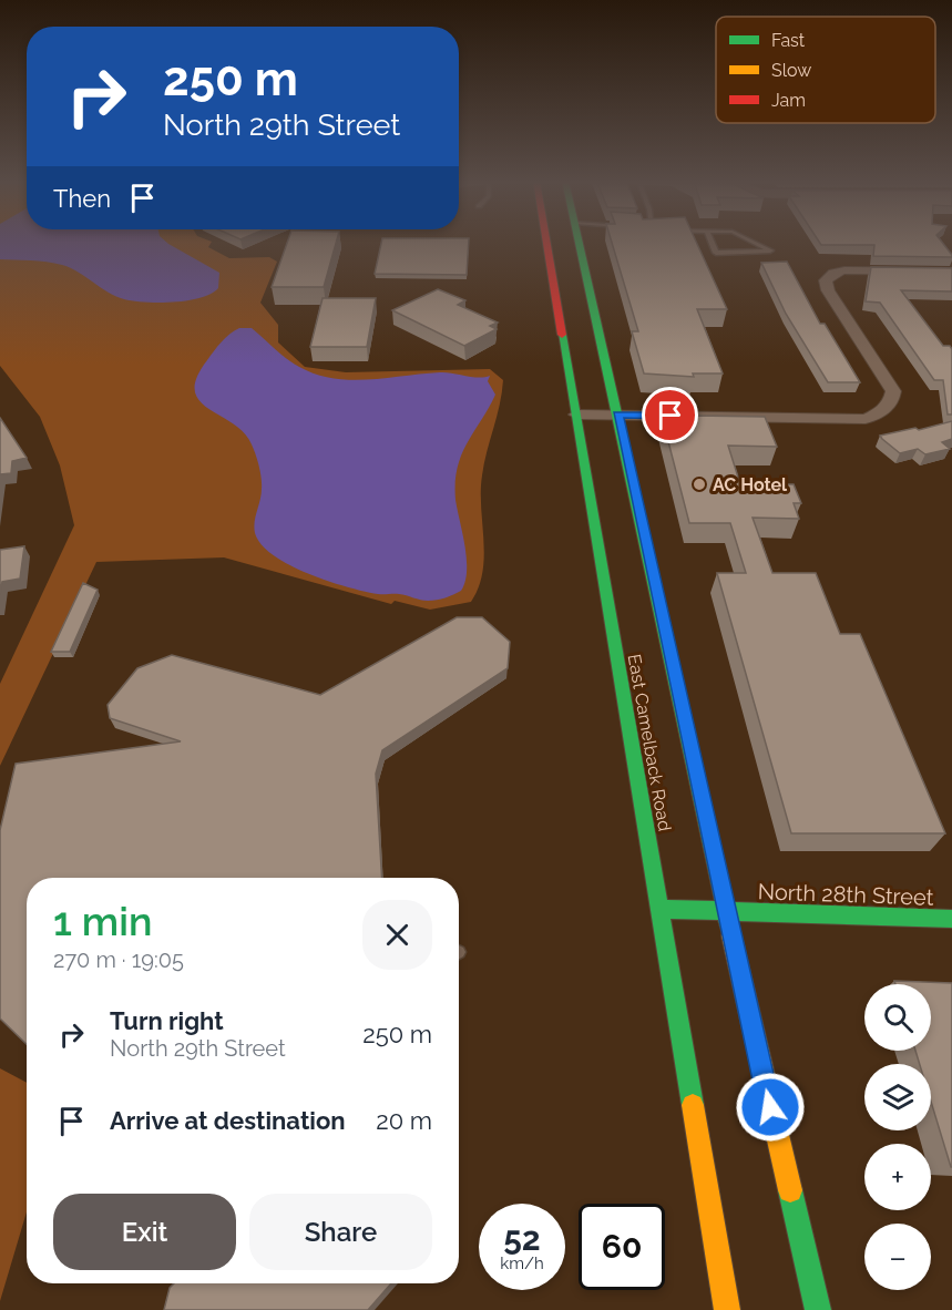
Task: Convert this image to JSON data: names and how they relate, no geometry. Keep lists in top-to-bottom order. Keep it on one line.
{"streets":{"main road":["East Camelback Road","North 28th Street"]},"crossings":[["East Camelback Road","North 28th Street"]],"places":["AC Hotel"],"legend":["Fast","Slow","Jam"],"page":{"turn":["250 m","North 29th Street"],"then":"Then","heading":["1 min","270 m · 19:05"],"map_buttons":["+","−"],"list":[{"name":"Turn right","note":"North 29th Street","value":"250 m"},{"name":"Arrive at destination","value":"20 m"}],"buttons":["Exit","Share"],"speed":"52 km/h","limit":"60"}}
